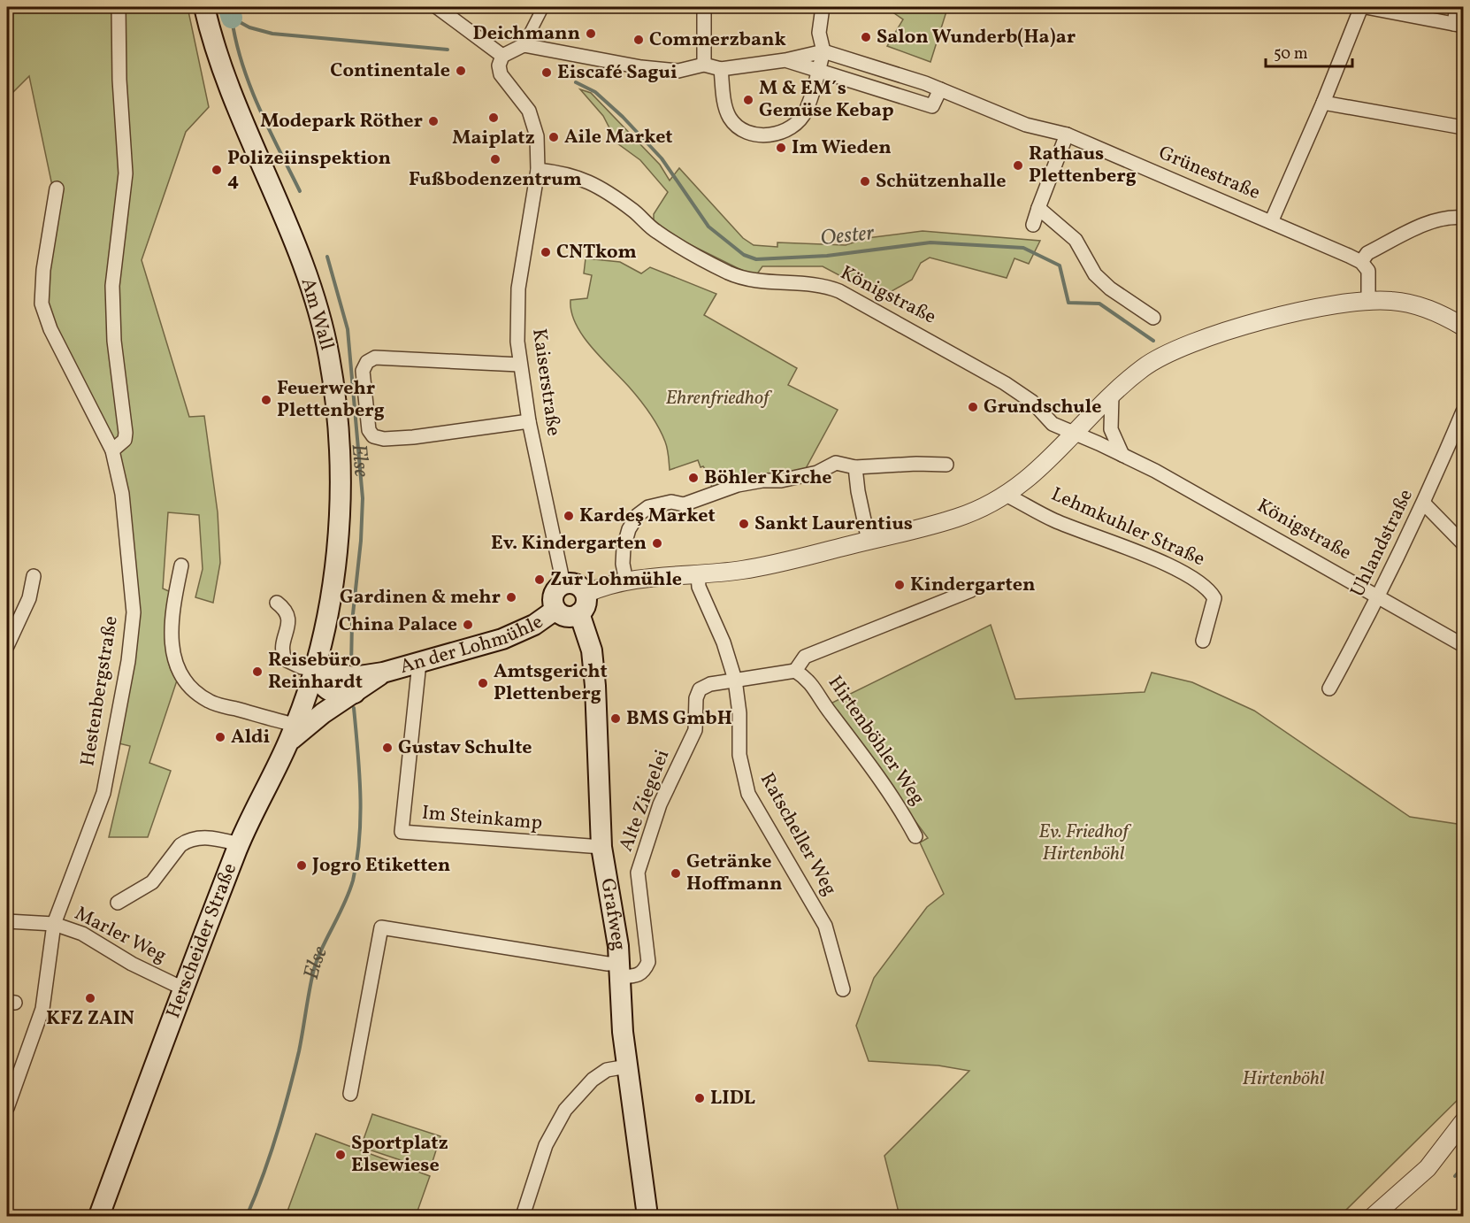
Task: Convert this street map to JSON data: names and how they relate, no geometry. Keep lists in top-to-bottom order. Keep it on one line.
{"streets":{"main road":["Am Wall","An der Lohmühle","Grafweg","Herscheider Straße"],"street":["Grünestraße","Königstraße","Kaiserstraße","Lehmkuhler Straße","Uhlandstraße","Hestenbergstraße","Hirtenböhler Weg","Alte Ziegelei","Im Steinkamp","Ratscheller Weg","Marler Weg"]},"crossings":[["Königstraße","Kaiserstraße"],["Königstraße","Lehmkuhler Straße"],["Königstraße","Uhlandstraße"],["Am Wall","An der Lohmühle"],["Am Wall","Herscheider Straße"],["Kaiserstraße","Lehmkuhler Straße"],["Kaiserstraße","An der Lohmühle"],["Kaiserstraße","Grafweg"],["Lehmkuhler Straße","An der Lohmühle"],["Lehmkuhler Straße","Ratscheller Weg"],["Lehmkuhler Straße","Grafweg"],["An der Lohmühle","Im Steinkamp"],["An der Lohmühle","Grafweg"],["An der Lohmühle","Herscheider Straße"],["Hestenbergstraße","Marler Weg"],["Alte Ziegelei","Ratscheller Weg"],["Alte Ziegelei","Grafweg"],["Im Steinkamp","Grafweg"],["Marler Weg","Herscheider Straße"]],"water":["Oester","Else"],"parks":["Ehrenfriedhof","Ev. Friedhof Hirtenböhl","Hirtenböhl"],"places":["Deichmann","Salon Wunderb(Ha)ar","Commerzbank","Continentale","Eiscafé Sagui","M & EM´s Gemüse Kebap","Maiplatz","Modepark Röther","Aile Market","Im Wieden","Fußbodenzentrum","Rathaus Plettenberg","Polizeiinspektion 4","Schützenhalle","CNTkom","Feuerwehr Plettenberg","Grundschule","Böhler Kirche","Kardeş Market","Sankt Laurentius","Ev. Kindergarten","Zur Lohmühle","Kindergarten","Gardinen & mehr","China Palace","Reisebüro Reinhardt","Amtsgericht Plettenberg","BMS GmbH","Aldi","Gustav Schulte","Jogro Etiketten","Getränke Hoffmann","KFZ ZAIN","LIDL","Sportplatz Elsewiese"],"scale_bar":"50 m"}
